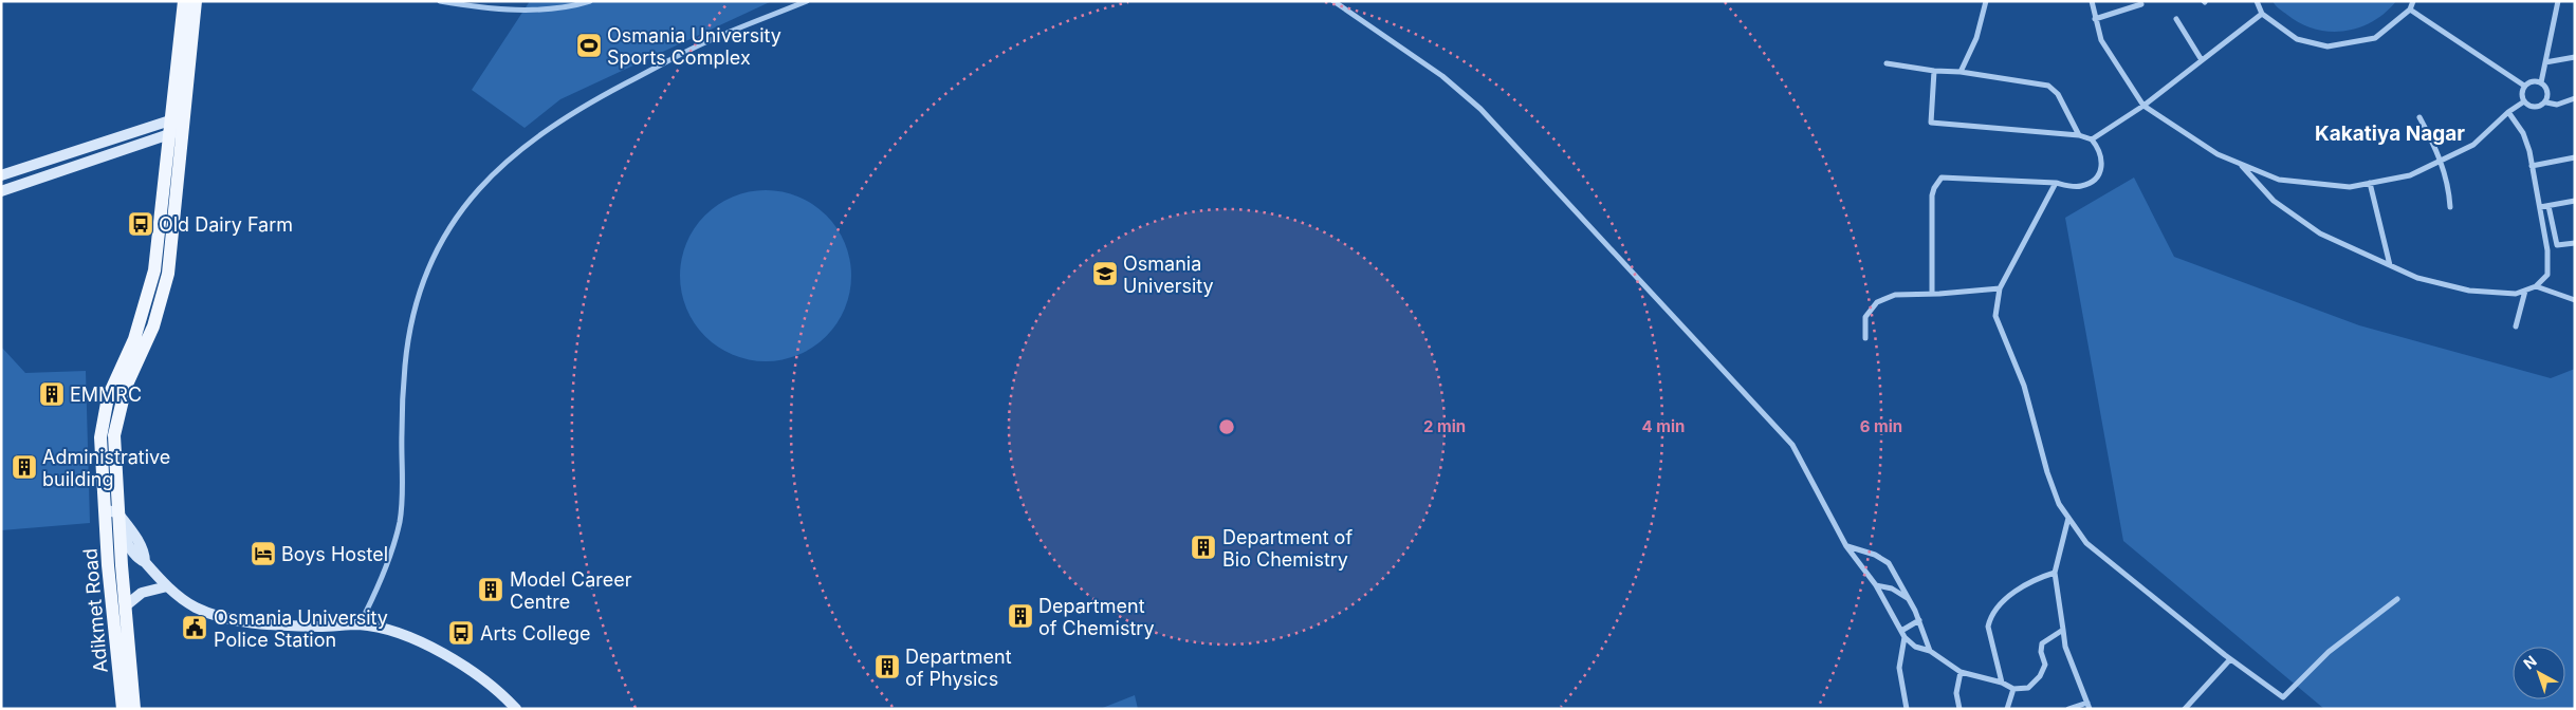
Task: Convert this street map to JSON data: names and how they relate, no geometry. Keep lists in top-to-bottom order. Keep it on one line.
{"streets":{"main road":["Adikmet Road"]},"districts":["Kakatiya Nagar"],"places":{"sports":["Osmania University Sports Complex"],"bus stop":["Old Dairy Farm","Arts College"],"school or university":["Osmania University"],"building":["EMMRC","Administrative building","Department of Bio Chemistry","Model Career Centre","Department of Chemistry","Department of Physics"],"hotel":["Boys Hostel"],"public building":["Osmania University Police Station"]},"north":"top left","rings":["2 min","4 min","6 min"]}
